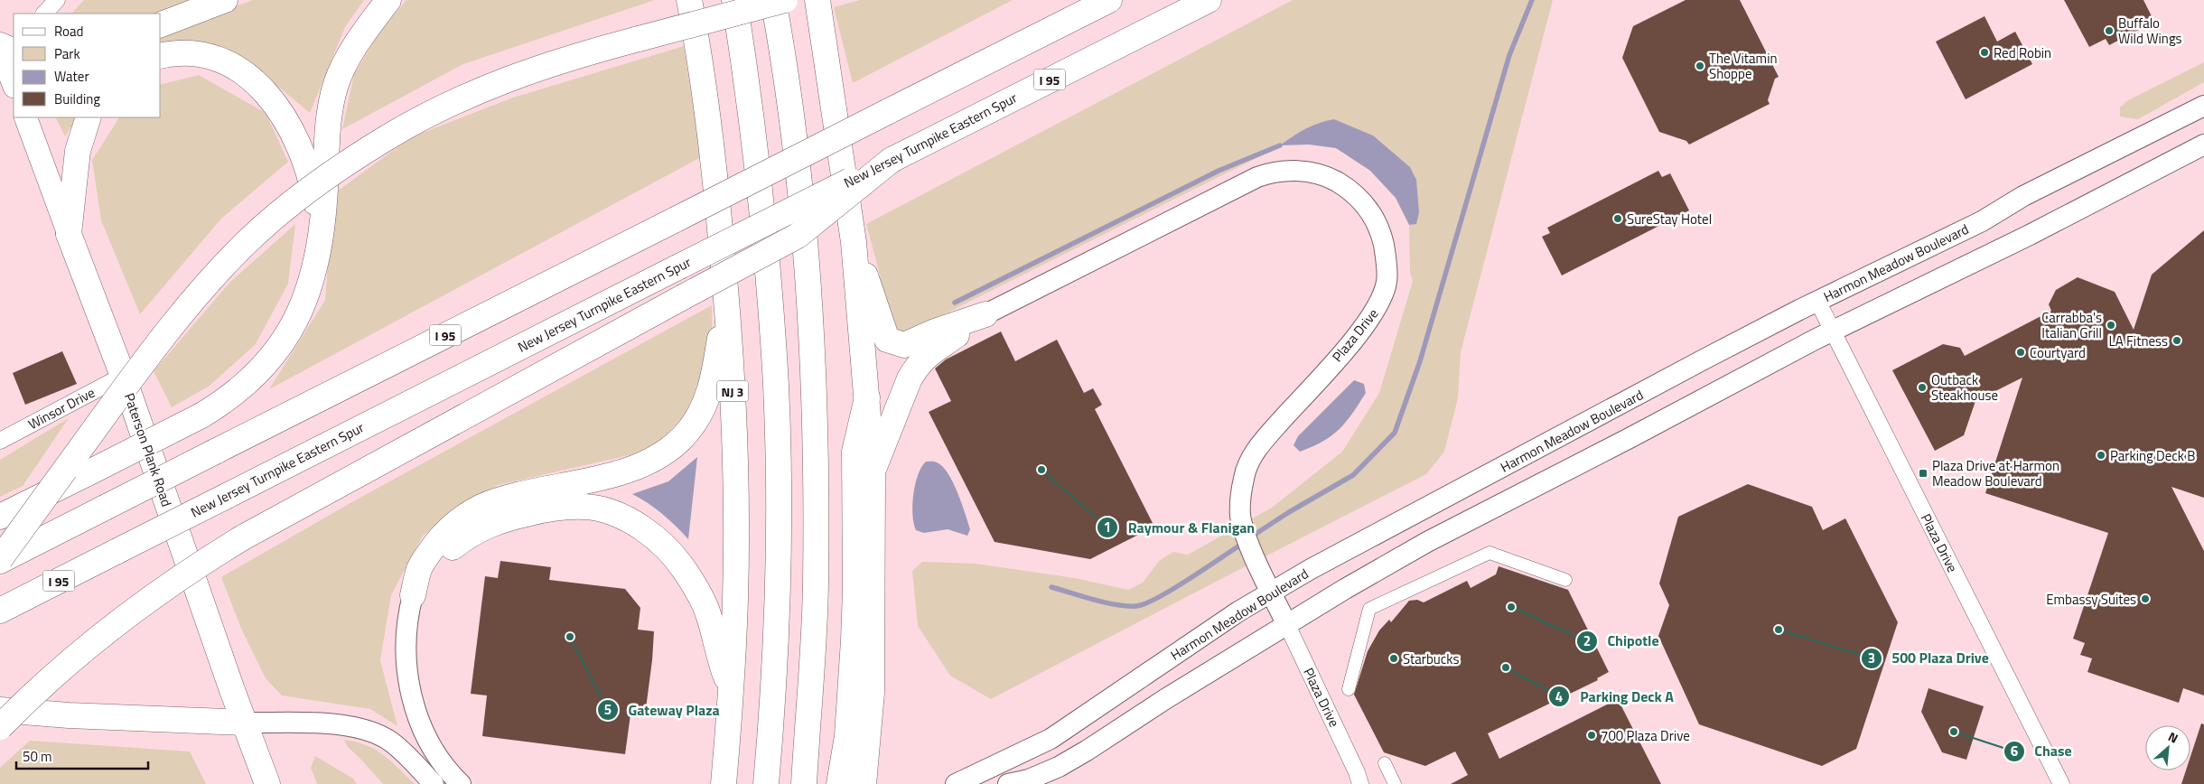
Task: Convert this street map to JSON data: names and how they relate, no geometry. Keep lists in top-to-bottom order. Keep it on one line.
{"streets":{"main road":["I 95","New Jersey Turnpike Eastern Spur","NJ 3","Paterson Plank Road"],"street":["Harmon Meadow Boulevard","Plaza Drive","Winsor Drive"]},"crossings":[["Harmon Meadow Boulevard","Plaza Drive"],["Winsor Drive","Paterson Plank Road"]],"places":{"other":["Buffalo Wild Wings","Red Robin","The Vitamin Shoppe","SureStay Hotel","Carrabba's Italian Grill","LA Fitness","Courtyard","Outback Steakhouse","Parking Deck B","Raymour & Flanigan","Embassy Suites","Chipotle","500 Plaza Drive","Gateway Plaza","Starbucks","Parking Deck A","Chase","700 Plaza Drive"],"transit":["Plaza Drive at Harmon Meadow Boulevard"]},"legend":["Road","Park","Water","Building"],"scale_bar":"50 m","north":"top right"}
